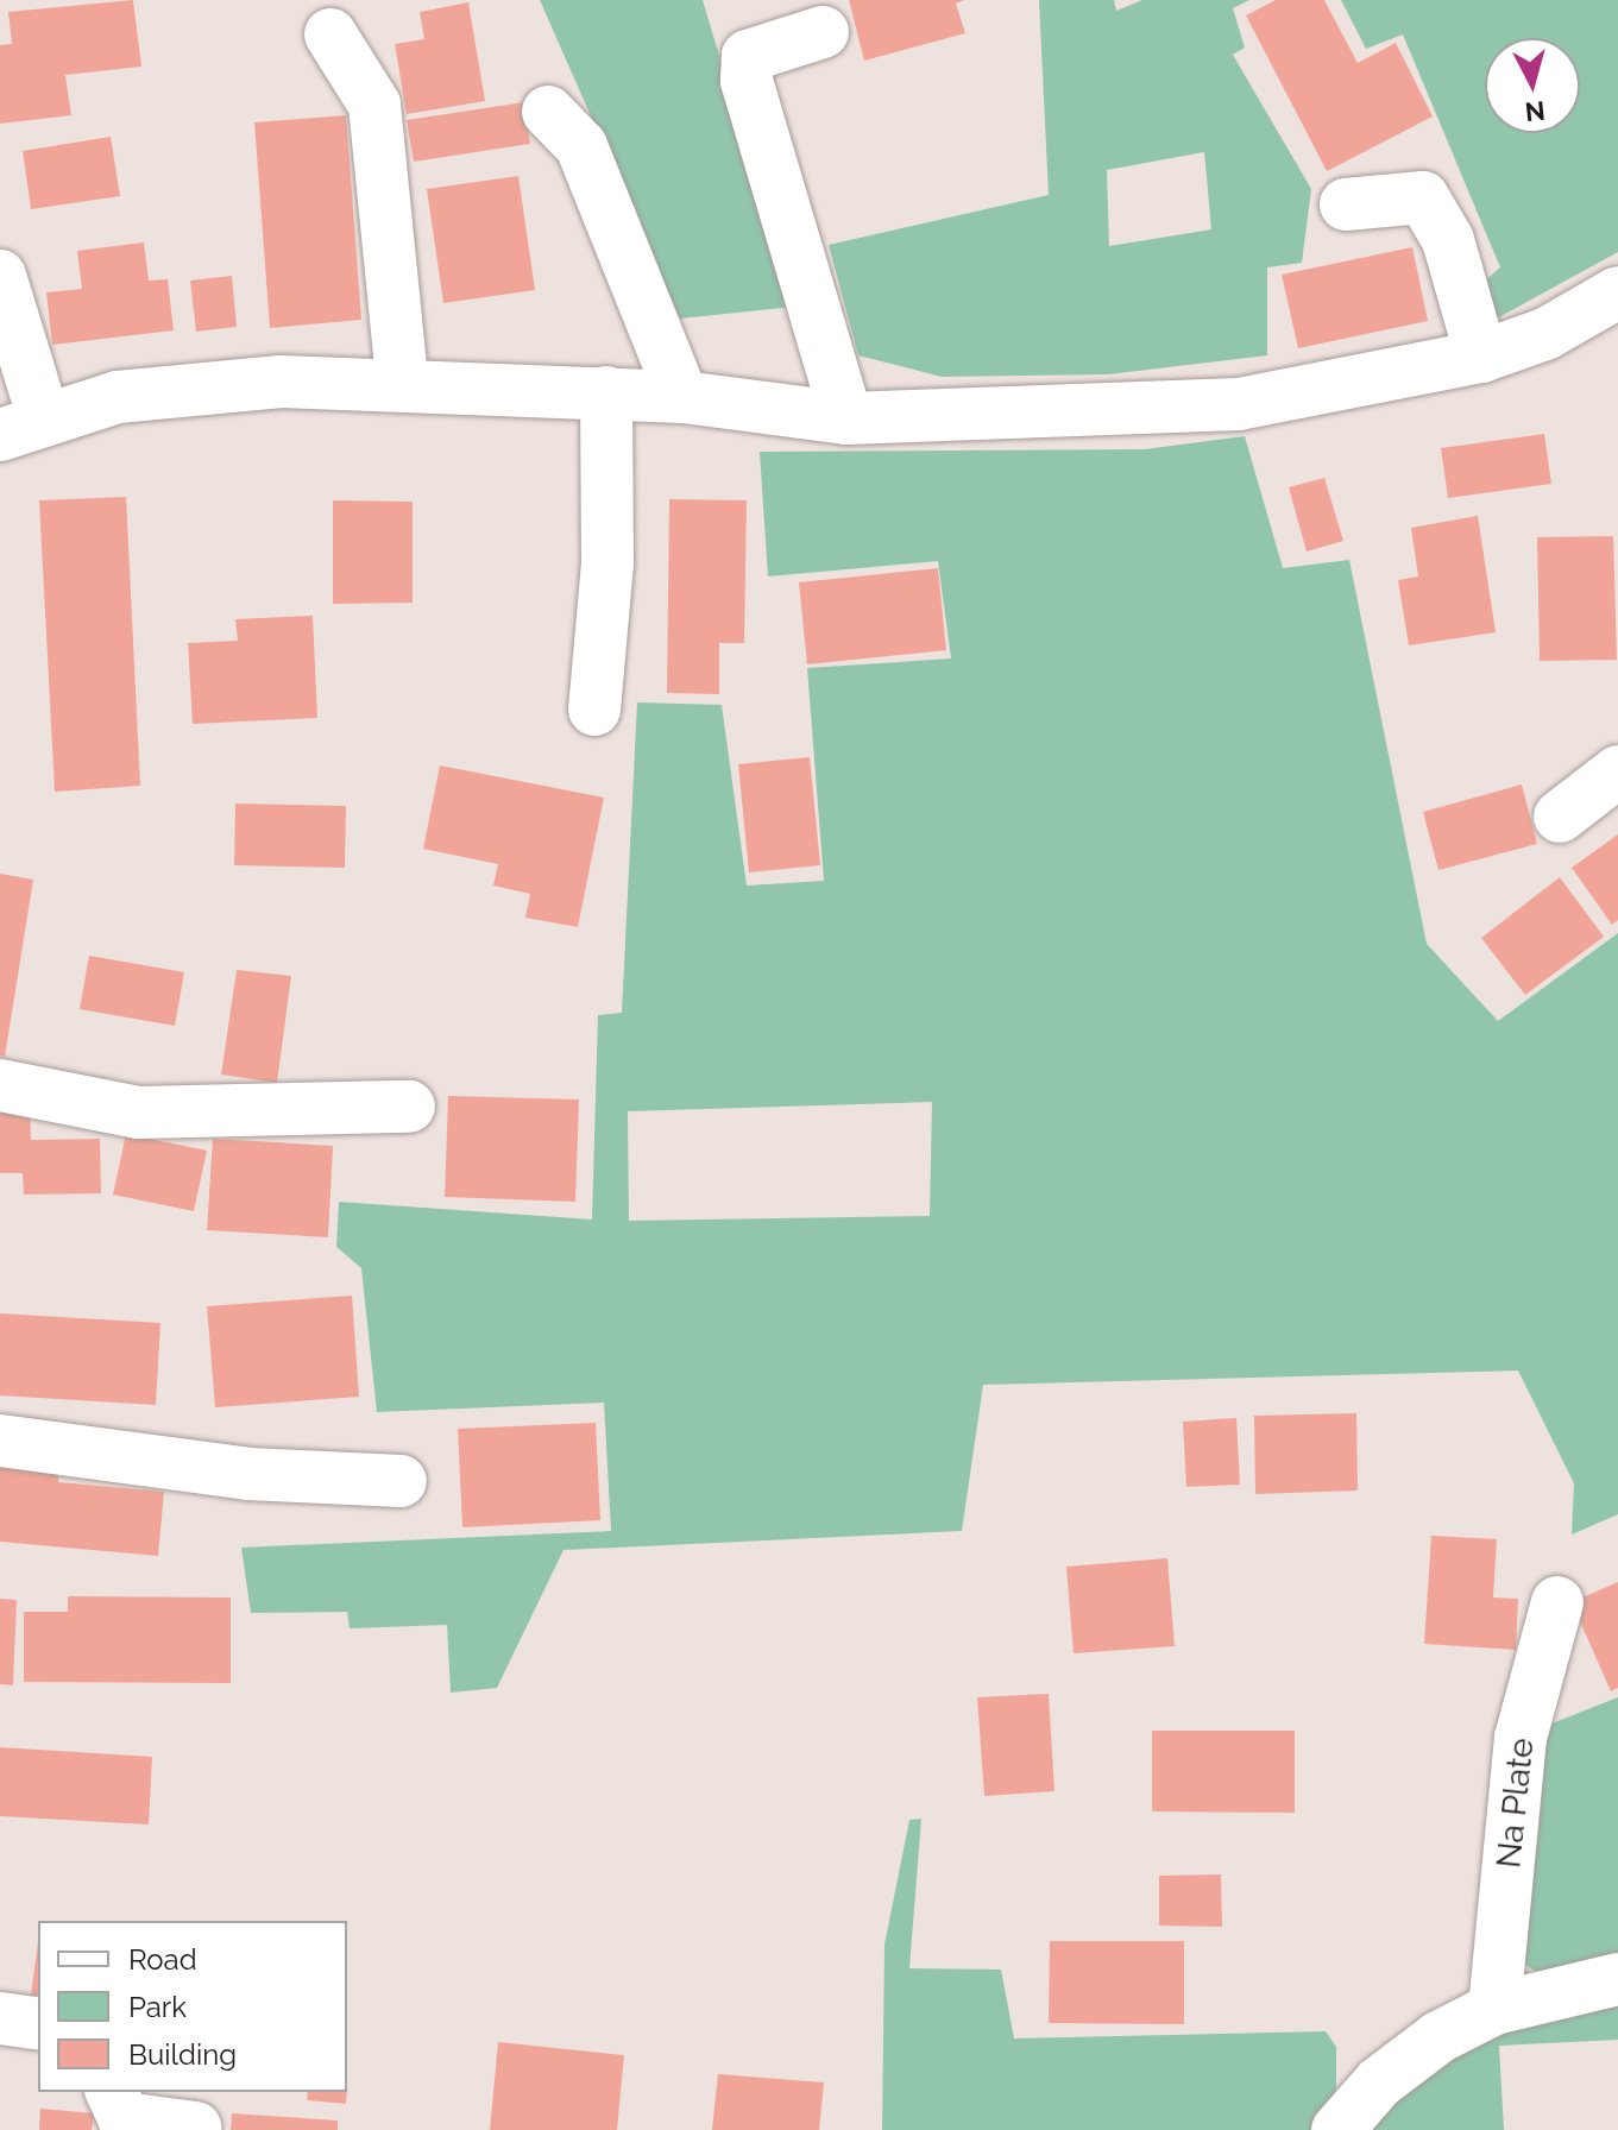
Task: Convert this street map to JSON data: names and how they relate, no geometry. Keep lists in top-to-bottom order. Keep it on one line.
{"streets":{"street":["Na Plate"]},"legend":["Road","Park","Building"],"north":"bottom"}
